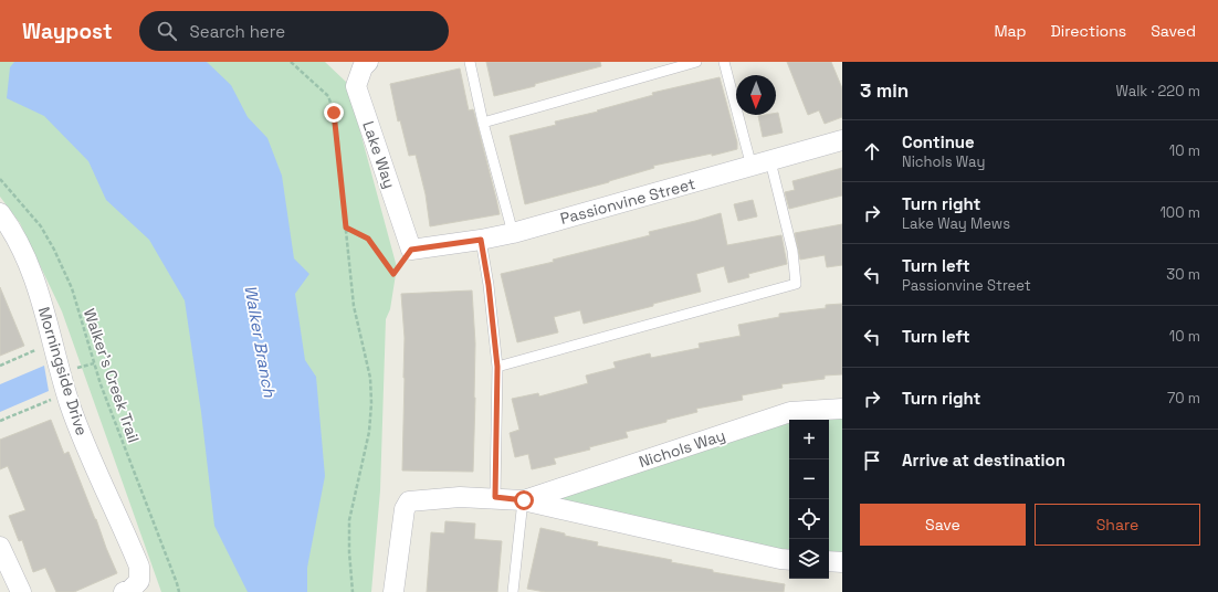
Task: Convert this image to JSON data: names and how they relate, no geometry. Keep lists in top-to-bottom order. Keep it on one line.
{"streets":{"street":["Lake Way","Passionvine Street","Morningside Drive","Nichols Way"],"path":["Walker's Creek Trail"]},"crossings":[["Lake Way","Passionvine Street"]],"water":["Walker Branch"],"north":"bottom","page":{"header":"Waypost","search":"Search here","nav":["Map","Directions","Saved"],"heading":["3 min","Walk · 220 m"],"list":[["Continue","Nichols Way","10 m"],["Turn right","Lake Way Mews","100 m"],["Turn left","Passionvine Street","30 m"],["Turn left","10 m"],["Turn right","70 m"],"Arrive at destination"],"map_buttons":["+","−"],"buttons":["Save","Share"]}}
